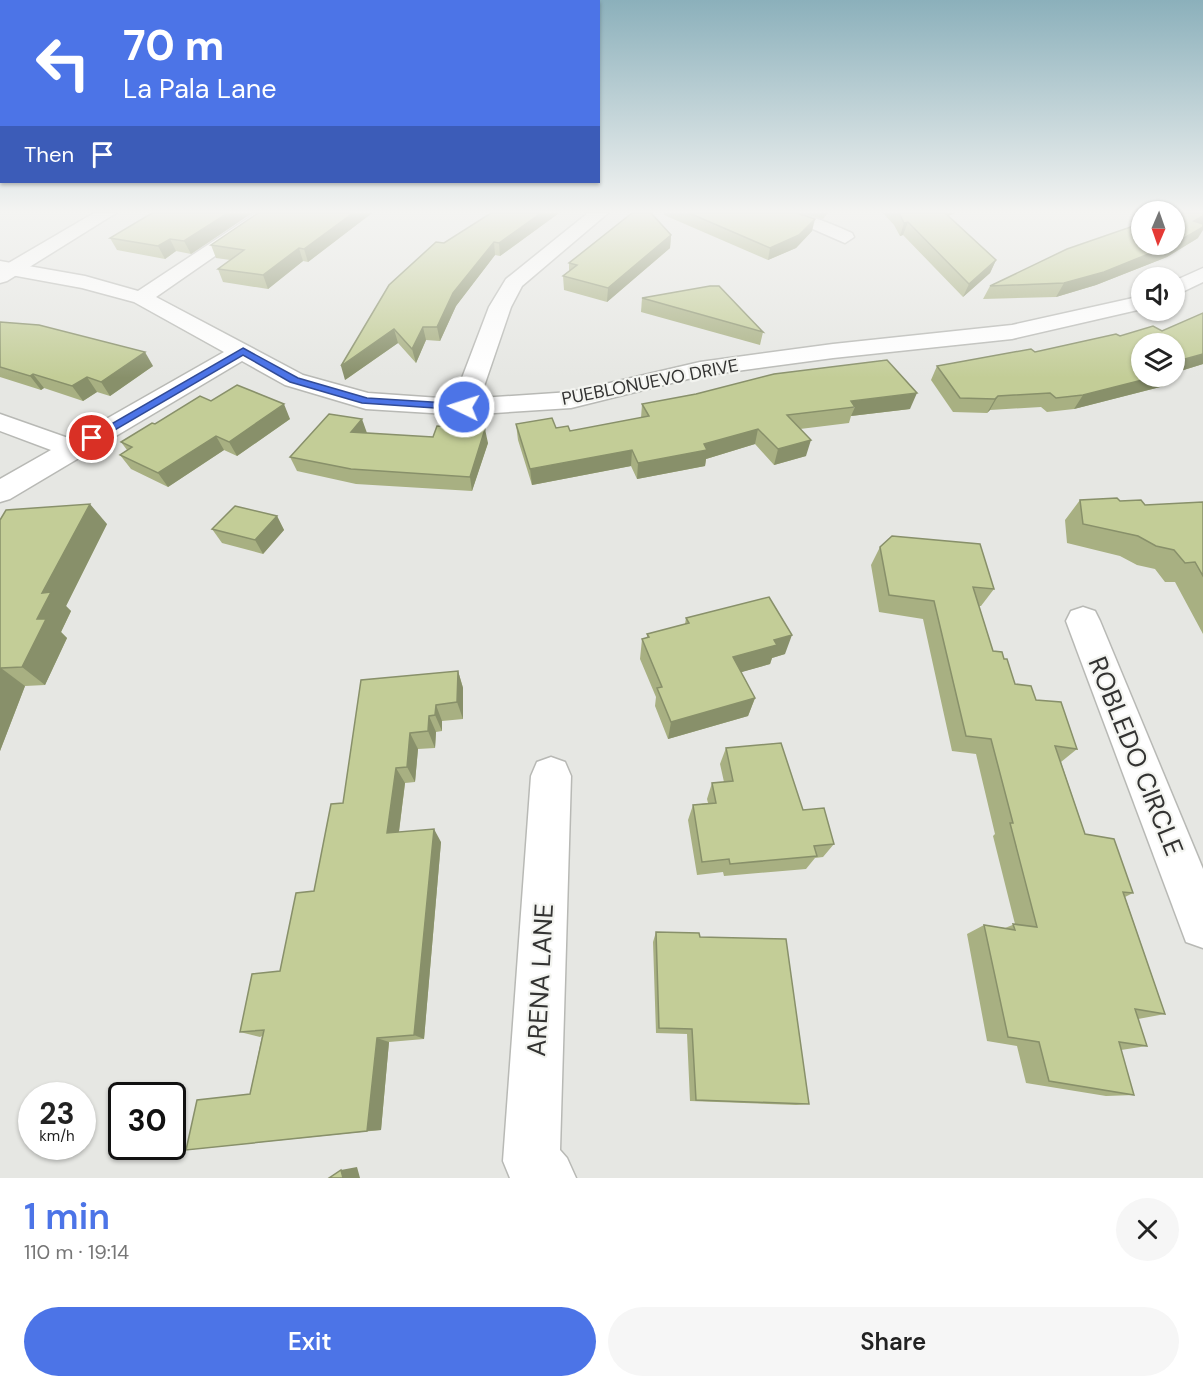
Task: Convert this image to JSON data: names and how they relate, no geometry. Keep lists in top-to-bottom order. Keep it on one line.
{"streets":{"street":["PUEBLONUEVO DRIVE","ROBLEDO CIRCLE","ARENA LANE"]},"north":"bottom","page":{"turn":["70 m","La Pala Lane"],"then":"Then","speed":"23 km/h","limit":"30","heading":["1 min","110 m · 19:14"],"buttons":["Exit","Share"]}}
